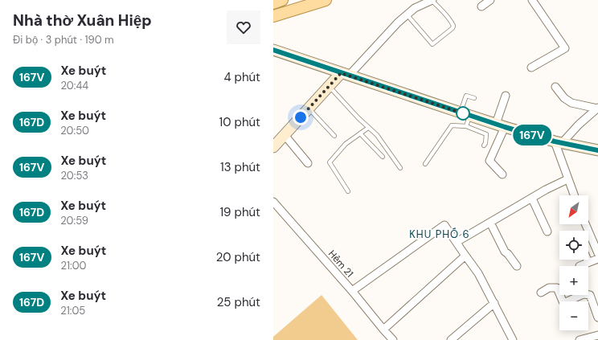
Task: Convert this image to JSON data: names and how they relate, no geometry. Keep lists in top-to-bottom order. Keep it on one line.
{"streets":{"street":["Hẻm 21"]},"districts":["KHU PHỐ 6"],"lines":["bus line 167V"],"north":"bottom left","page":{"heading":["Nhà thờ Xuân Hiệp","Đi bộ · 3 phút · 190 m"],"on_map":"167V","list":[{"mark":"167V","name":"Xe buýt","note":"20:44","value":"4 phút"},{"mark":"167D","name":"Xe buýt","note":"20:50","value":"10 phút"},{"mark":"167V","name":"Xe buýt","note":"20:53","value":"13 phút"},{"mark":"167D","name":"Xe buýt","note":"20:59","value":"19 phút"},{"mark":"167V","name":"Xe buýt","note":"21:00","value":"20 phút"},{"mark":"167D","name":"Xe buýt","note":"21:05","value":"25 phút"}],"map_buttons":["+","−"]}}
